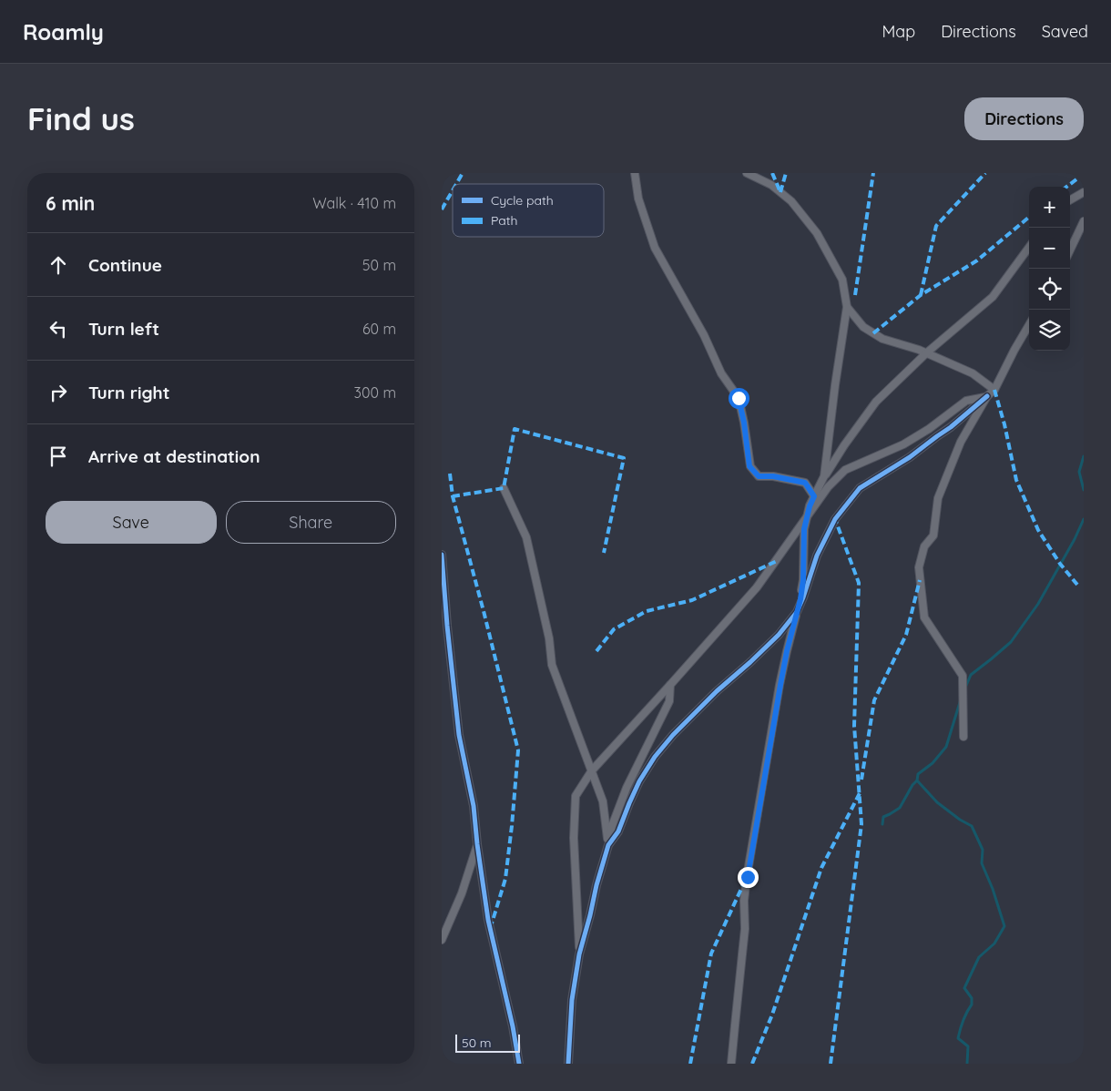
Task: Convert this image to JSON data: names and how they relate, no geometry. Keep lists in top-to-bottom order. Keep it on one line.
{"legend":["Cycle path","Path"],"scale_bar":"50 m","page":{"header":"Roamly","nav":["Map","Directions","Saved"],"buttons":["Directions",["Save","Share"]],"title":"Find us","heading":["6 min","Walk · 410 m"],"map_buttons":["+","−"],"list":[["Continue","50 m"],["Turn left","60 m"],["Turn right","300 m"],"Arrive at destination"],"scale":"50 m"}}
